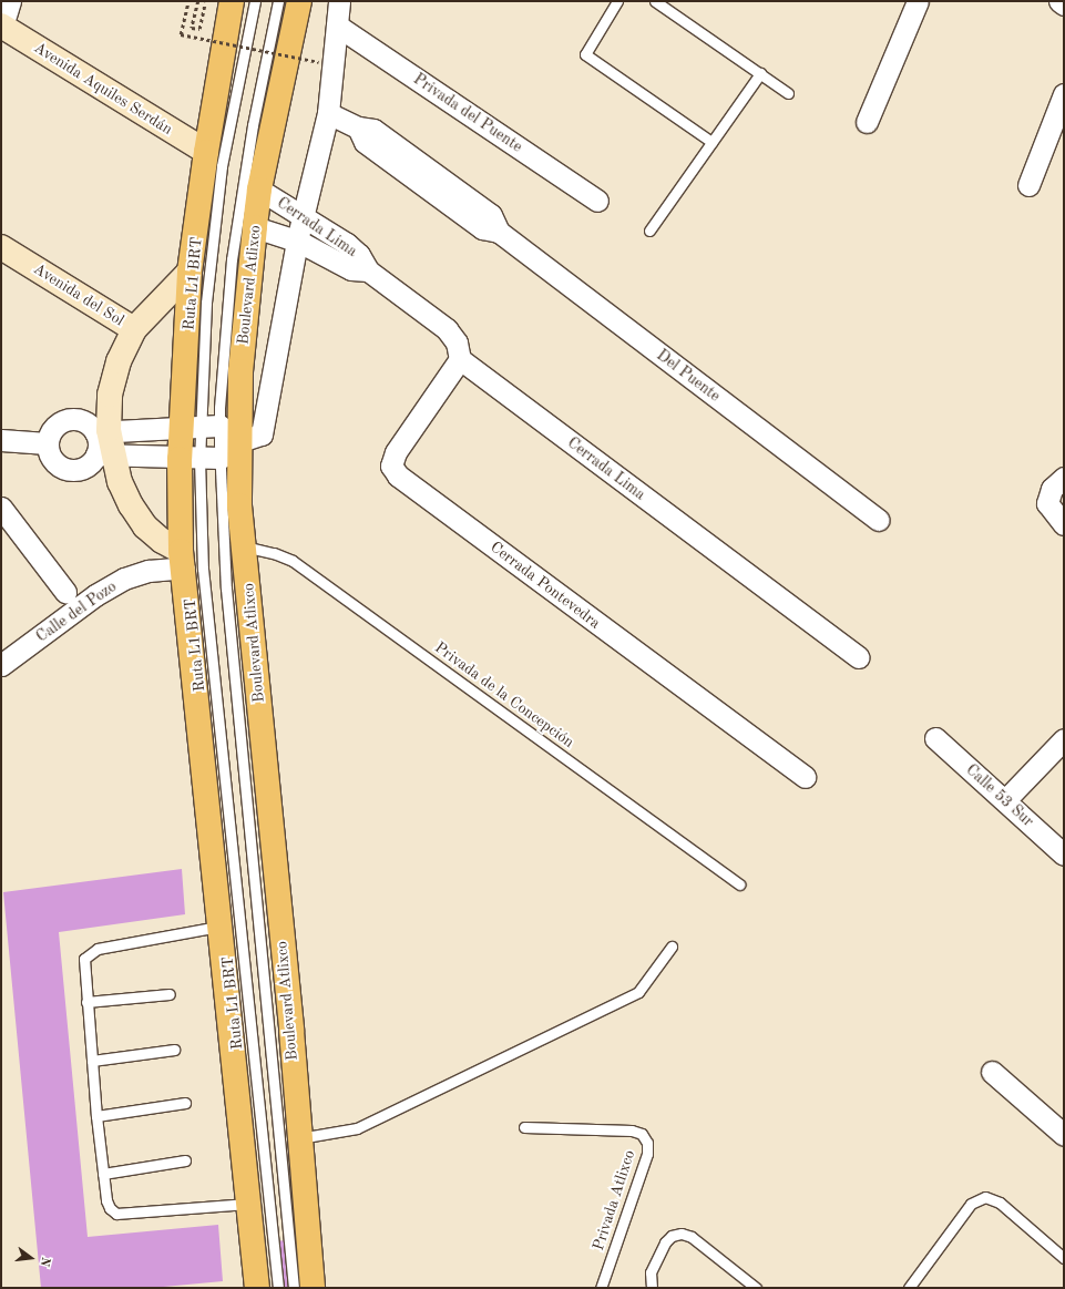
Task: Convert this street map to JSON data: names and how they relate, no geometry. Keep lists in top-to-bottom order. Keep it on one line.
{"streets":{"main road":["Avenida Aquiles Serdán","Boulevard Atlixco","Avenida del Sol"],"street":["Privada del Puente","Cerrada Lima","Del Puente","Cerrada Pontevedra","Calle del Pozo","Calle 53 Sur"],"lane":["Ruta L1 BRT","Privada de la Concepción","Privada Atlixco"]},"crossings":[["Cerrada Lima","Boulevard Atlixco"],["Cerrada Lima","Cerrada Pontevedra"],["Boulevard Atlixco","Privada de la Concepción"]],"north":"right"}
